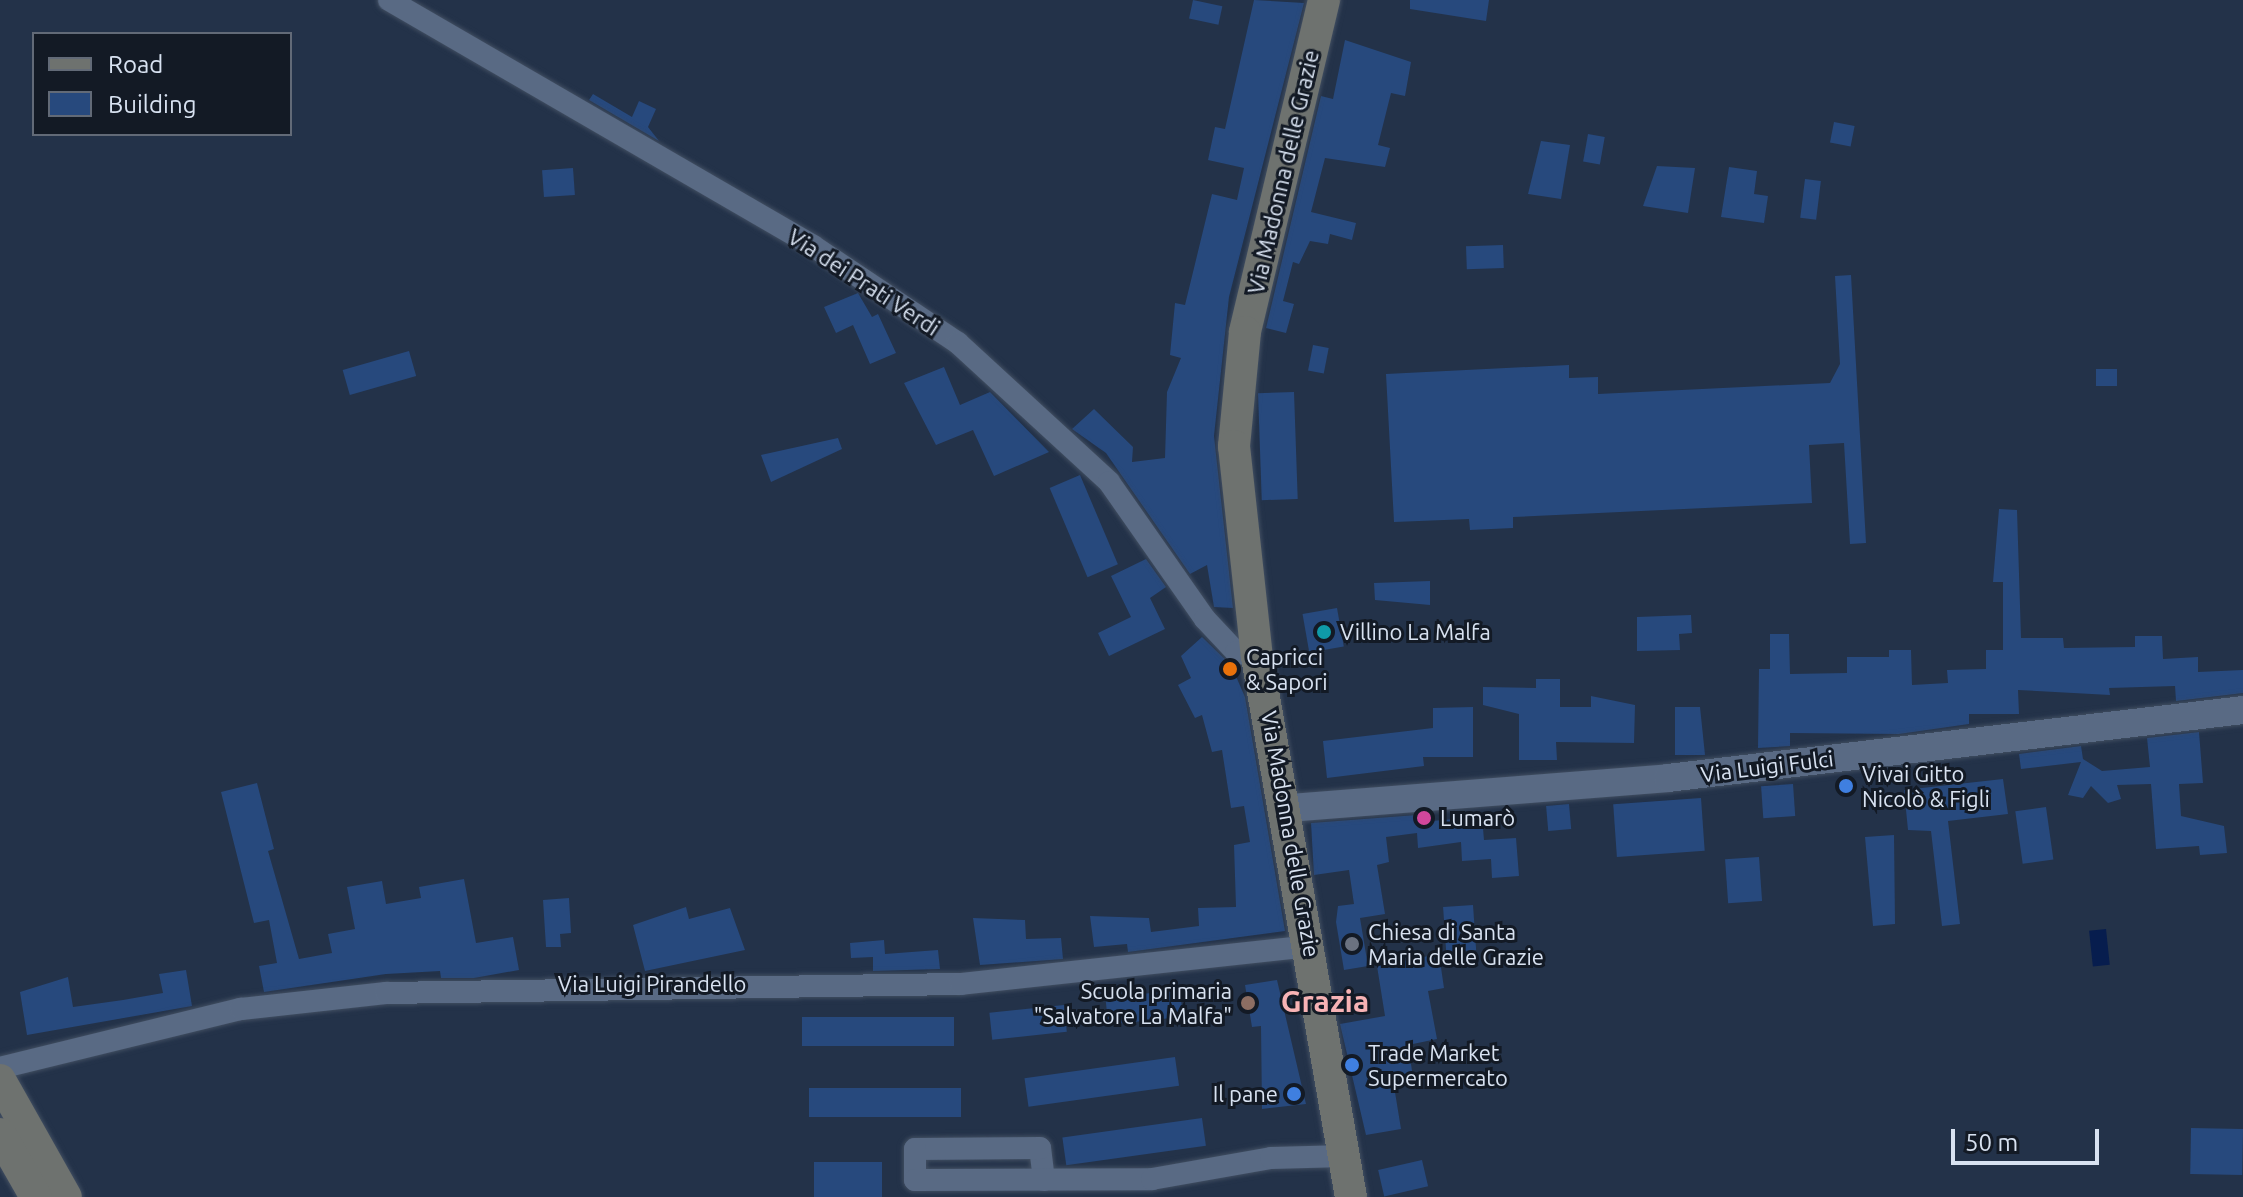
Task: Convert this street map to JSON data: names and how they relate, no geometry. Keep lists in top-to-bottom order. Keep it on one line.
{"streets":{"main road":["Via Madonna delle Grazie"],"street":["Via dei Prati Verdi","Via Luigi Fulci","Via Luigi Pirandello"]},"crossings":[["Via Madonna delle Grazie","Via dei Prati Verdi"],["Via Madonna delle Grazie","Via Luigi Fulci"],["Via Madonna delle Grazie","Via Luigi Pirandello"]],"districts":["Grazia"],"places":["Villino La Malfa","Capricci & Sapori","Vivai Gitto Nicolò & Figli","Lumarò","Chiesa di Santa Maria delle Grazie","Scuola primaria \"Salvatore La Malfa\"","Trade Market Supermercato","Il pane"],"legend":["Road","Building"],"scale_bar":"50 m"}
